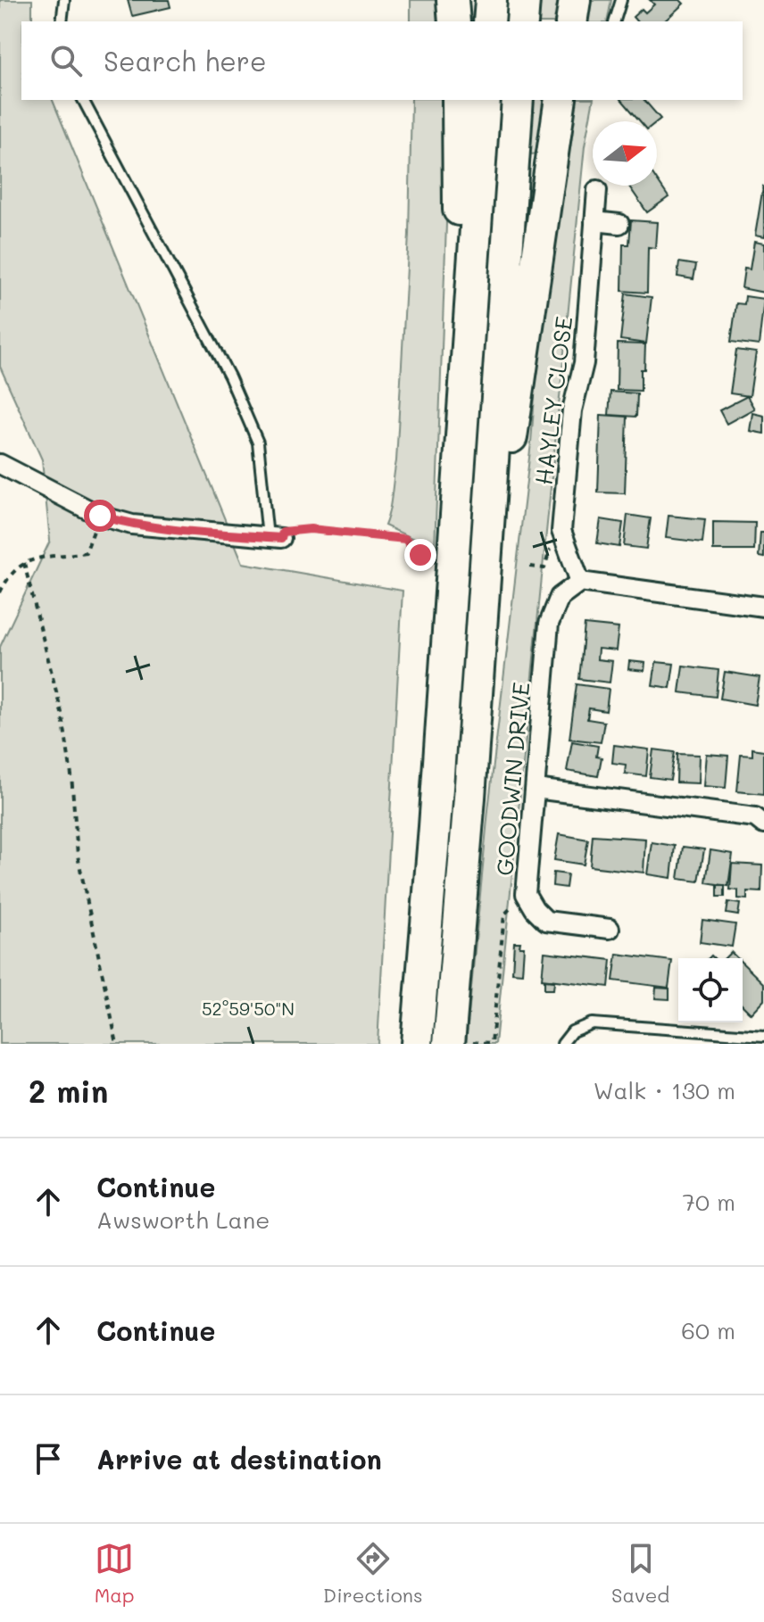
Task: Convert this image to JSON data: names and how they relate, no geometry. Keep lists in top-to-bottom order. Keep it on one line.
{"streets":{"street":["HAYLEY CLOSE","GOODWIN DRIVE"]},"crossings":[["HAYLEY CLOSE","GOODWIN DRIVE"]],"north":"right","page":{"search":"Search here","heading":["2 min","Walk · 130 m"],"list":[["Continue","Awsworth Lane","70 m"],["Continue","60 m"],"Arrive at destination"],"nav":["Map","Directions","Saved"]},"coordinates":["52°59'50\"N"]}
